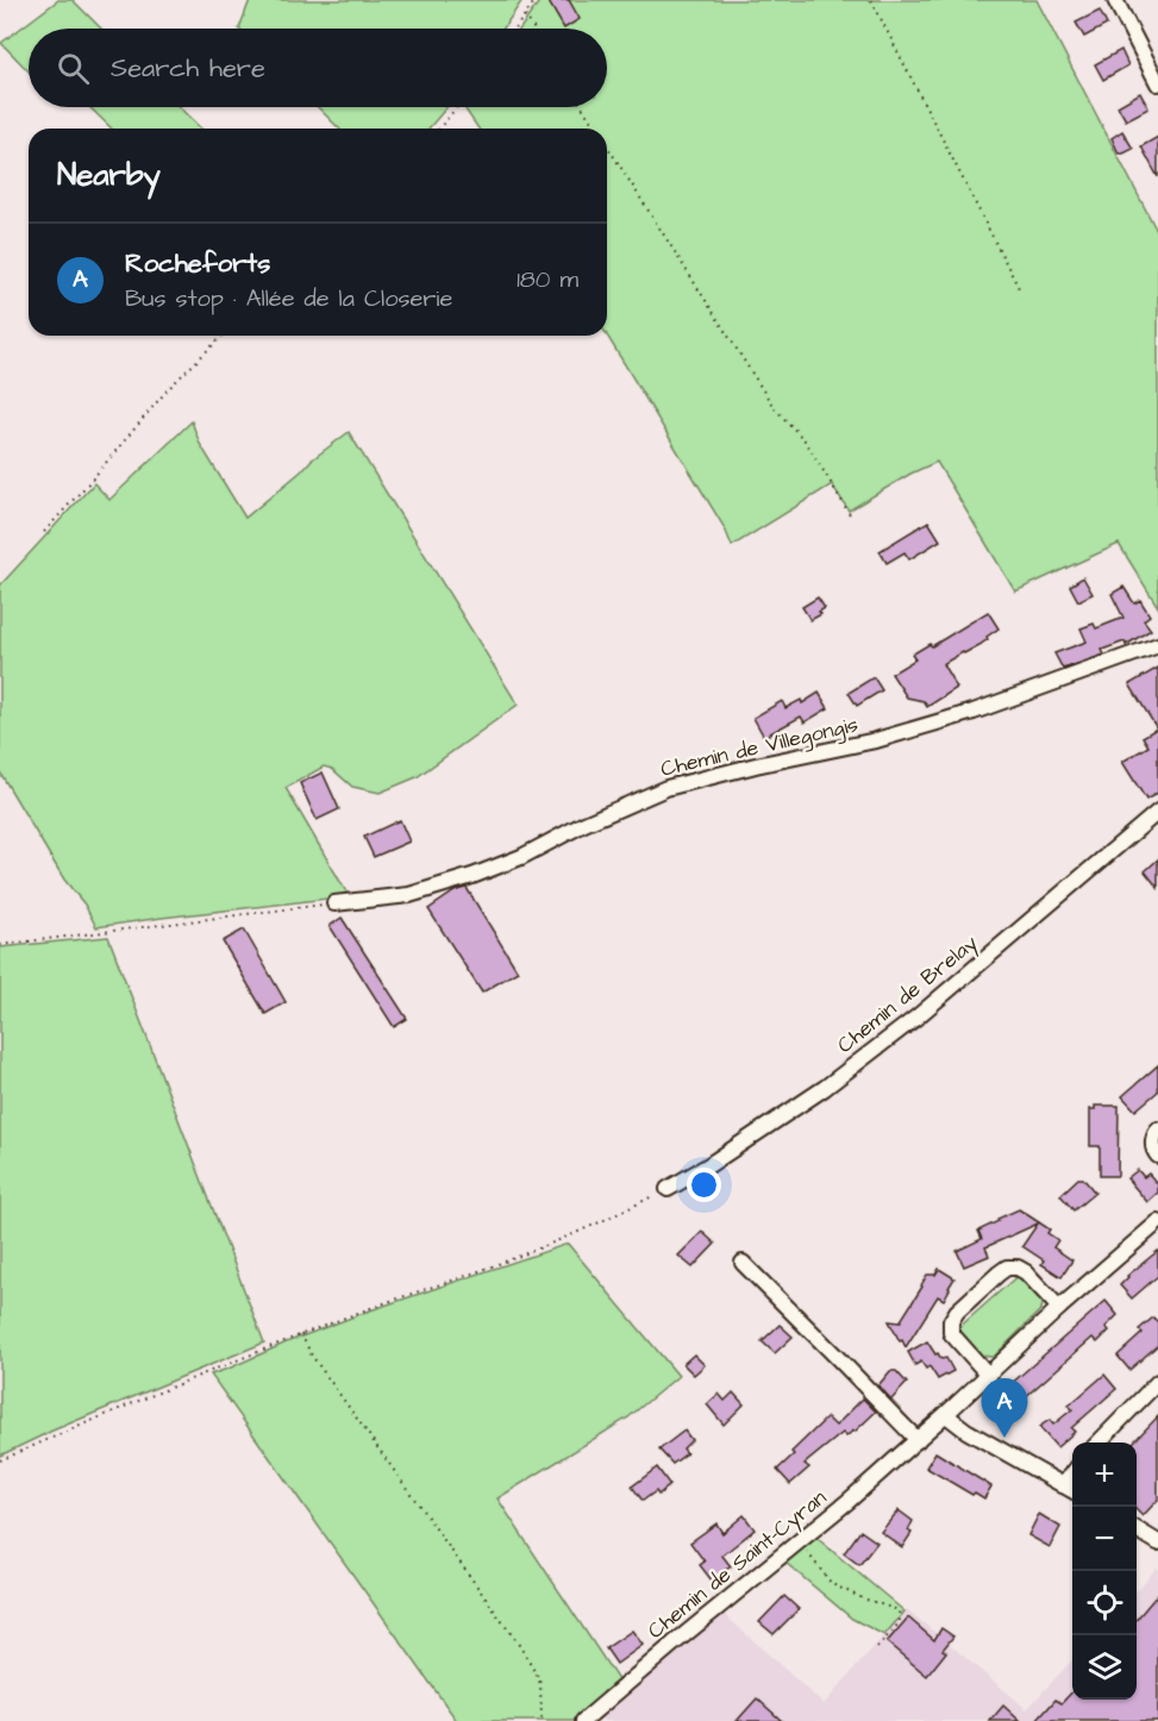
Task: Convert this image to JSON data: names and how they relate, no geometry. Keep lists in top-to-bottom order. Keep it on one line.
{"streets":{"street":["Chemin de Villegongis","Chemin de Brelay","Chemin de Saint-Cyran"]},"page":{"search":"Search here","heading":"Nearby","list":[{"mark":"A","name":"Rocheforts","note":"Bus stop · Allée de la Closerie","value":"180 m"}],"pins":"A","map_buttons":["+","−"]}}
